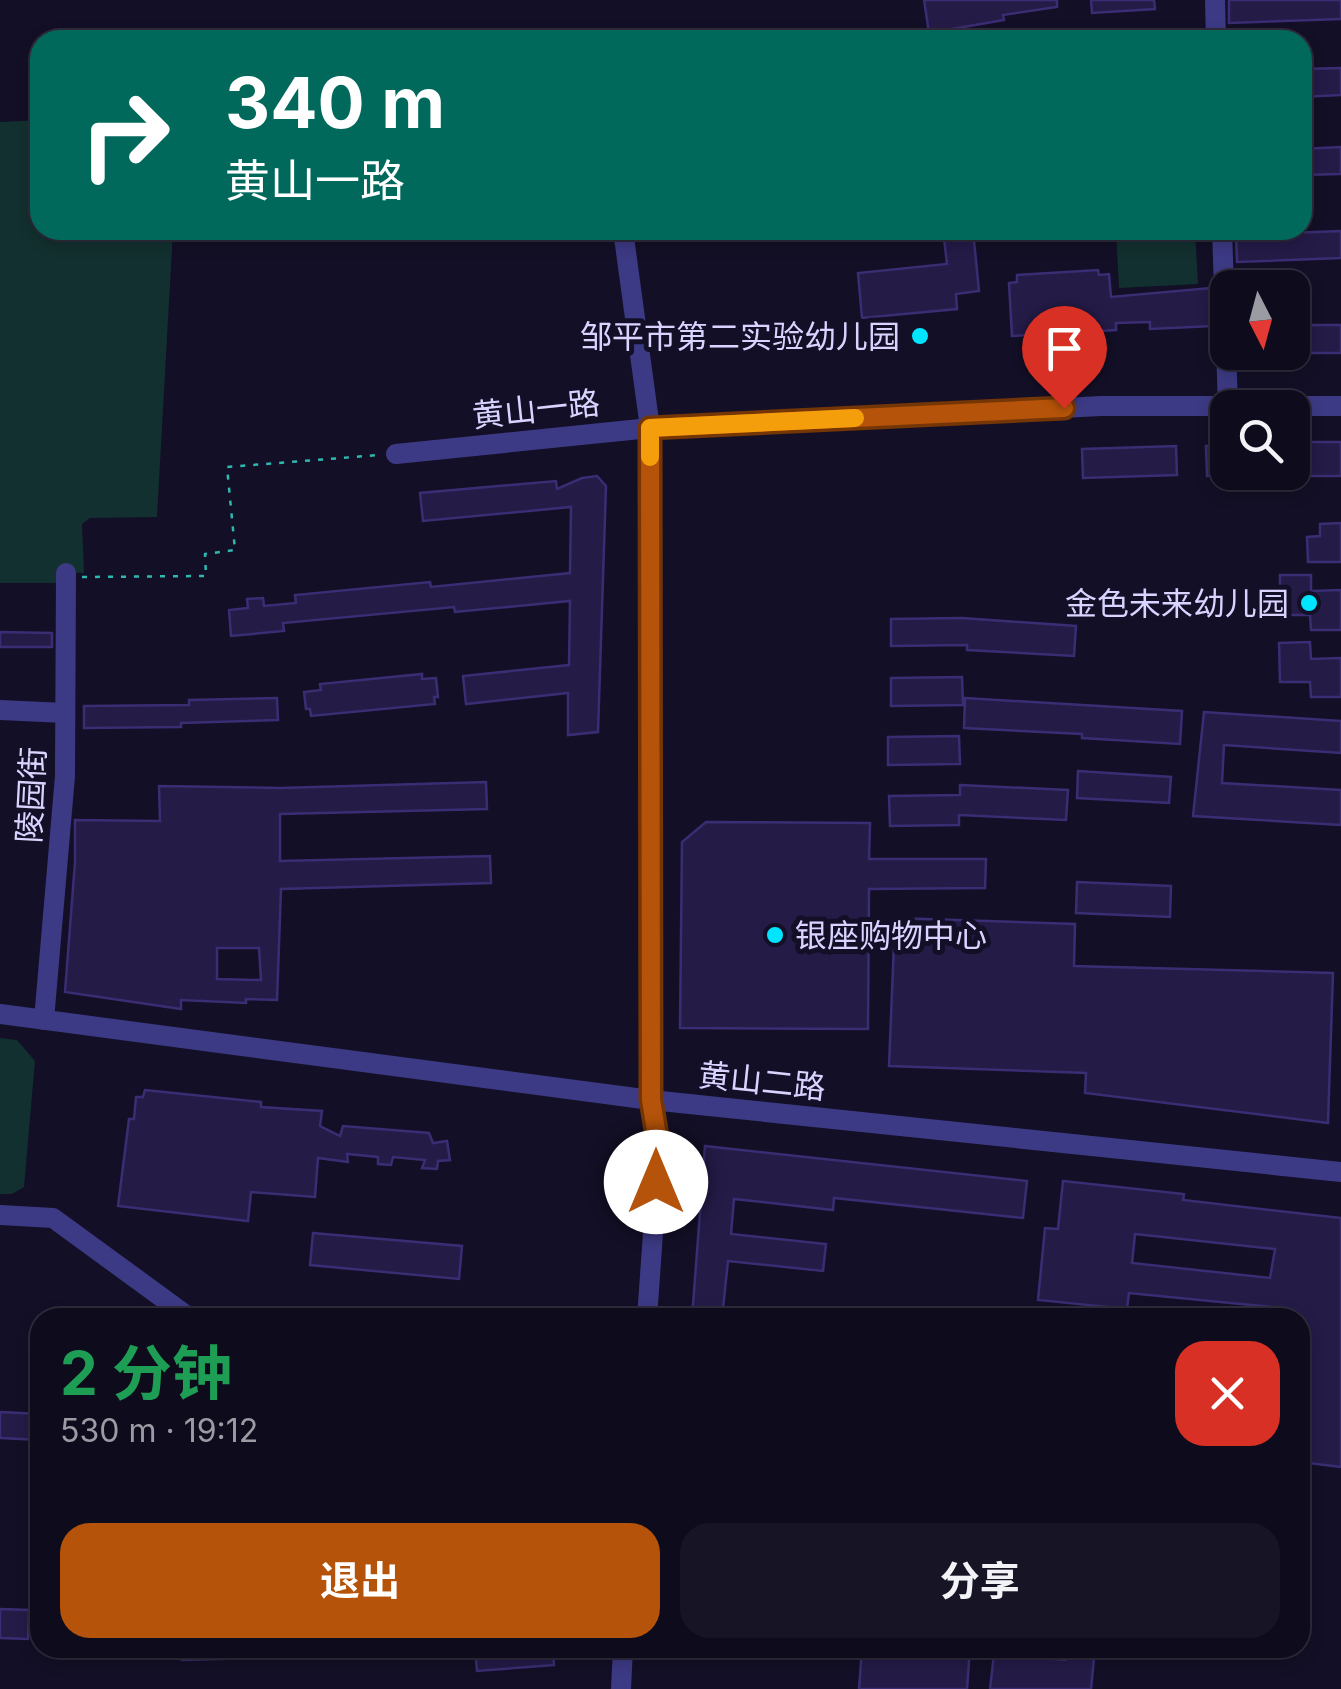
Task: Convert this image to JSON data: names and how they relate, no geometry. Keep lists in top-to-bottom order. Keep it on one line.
{"streets":{"street":["黄山一路","陵园街","黄山二路"]},"crossings":[["陵园街","黄山二路"]],"places":["邹平市第二实验幼儿园","金色未来幼儿园","银座购物中心"],"north":"bottom","page":{"turn":["340 m","黄山一路"],"heading":["2 分钟","530 m · 19:12"],"buttons":["退出","分享"]}}
